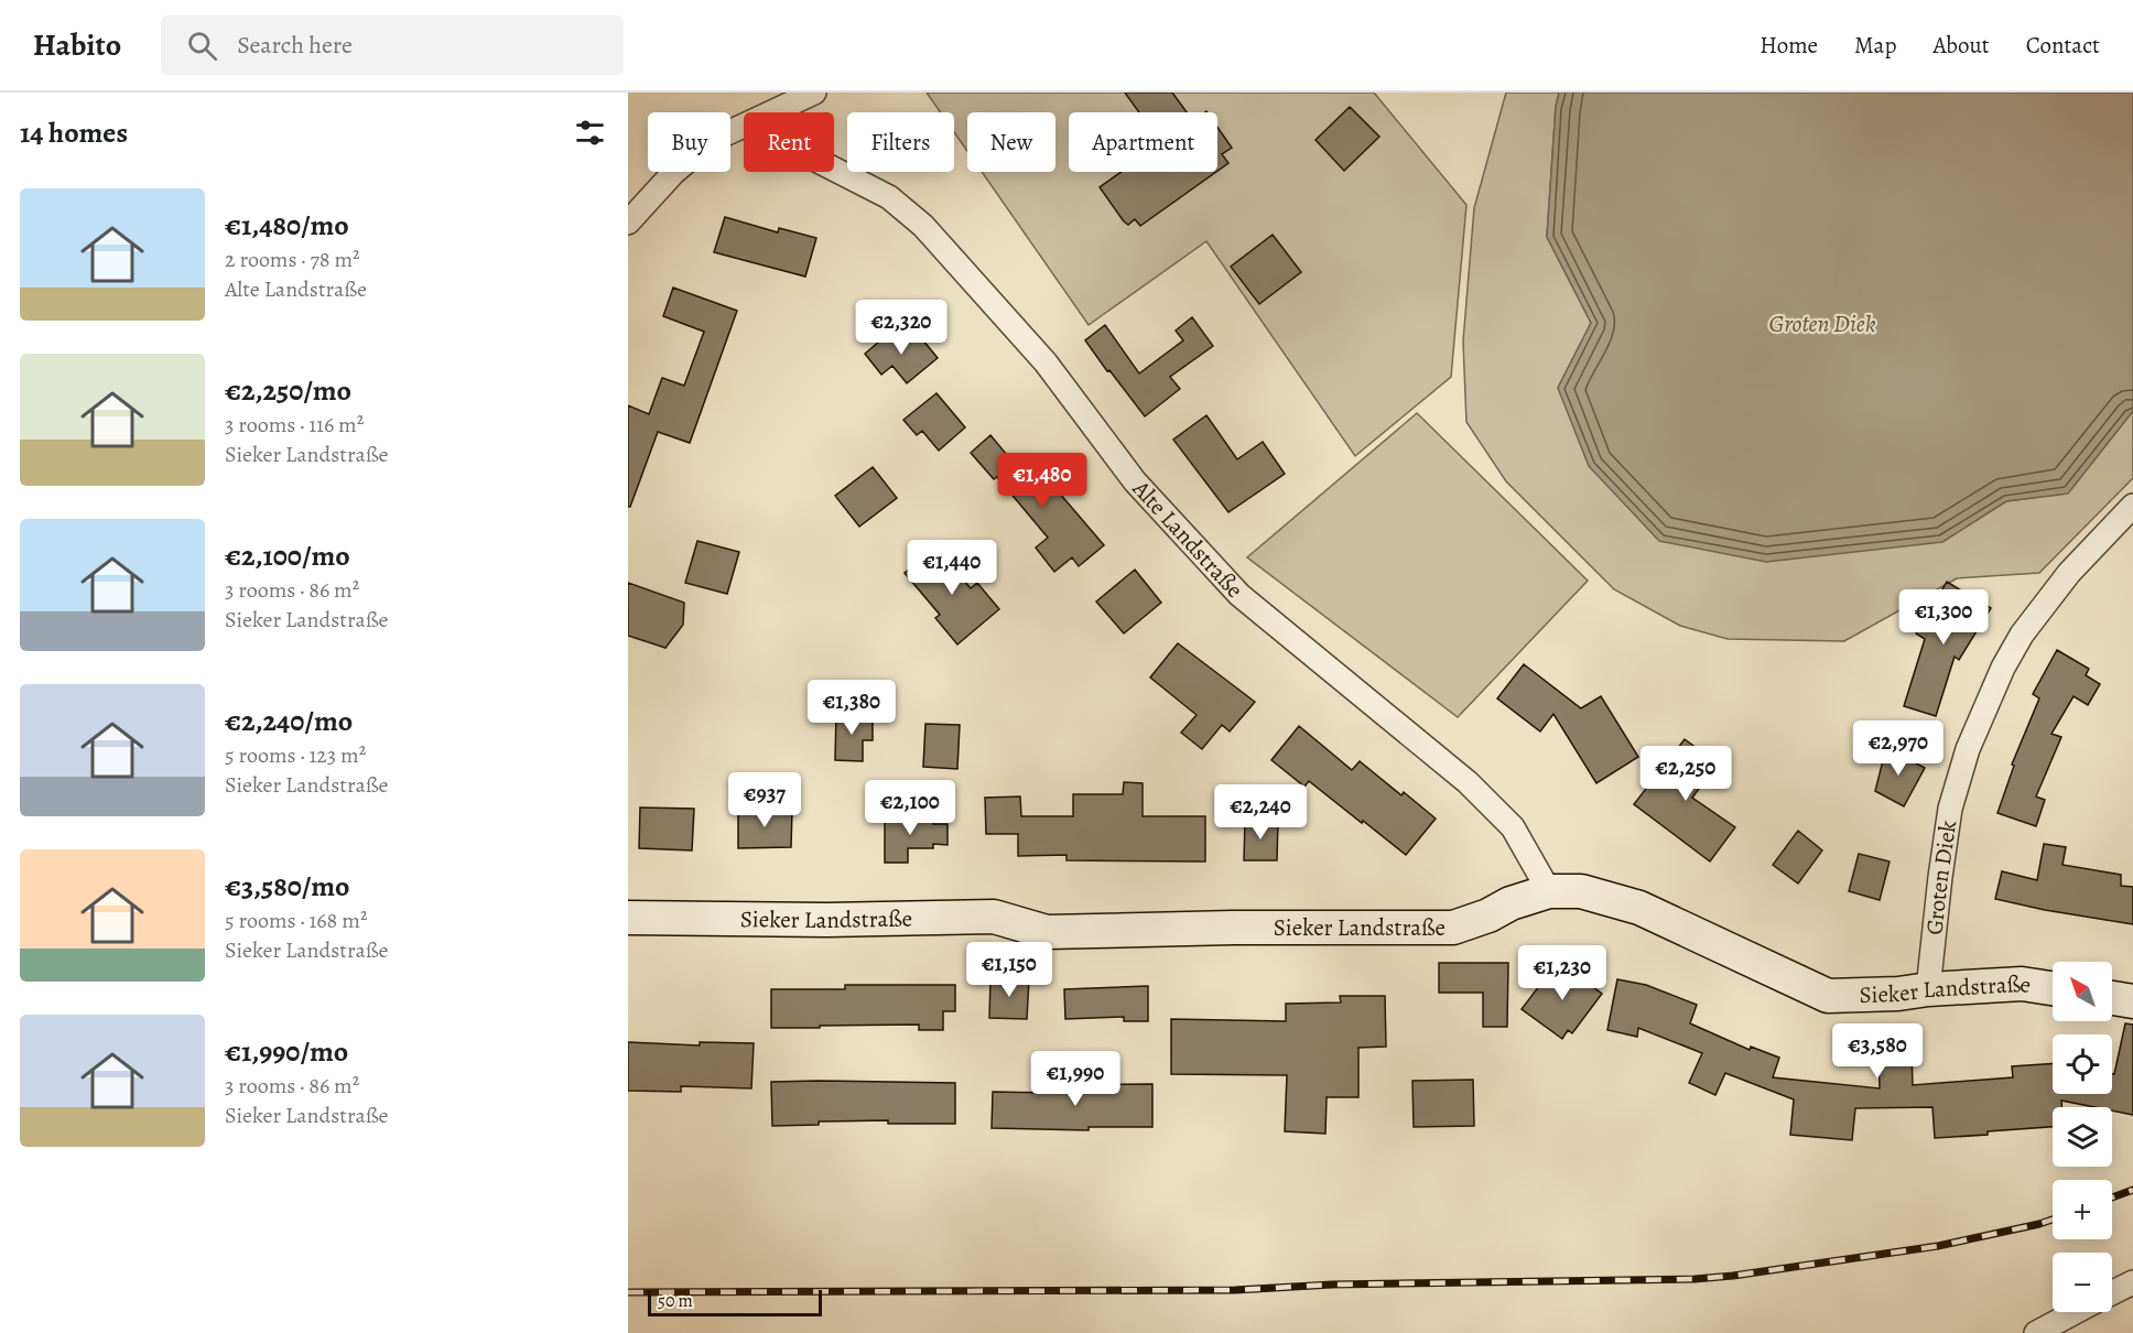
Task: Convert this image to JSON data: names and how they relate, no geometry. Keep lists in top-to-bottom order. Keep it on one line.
{"streets":{"street":["Alte Landstraße","Groten Diek","Sieker Landstraße"]},"crossings":[["Alte Landstraße","Sieker Landstraße"],["Groten Diek","Sieker Landstraße"]],"water":["Groten Diek"],"scale_bar":"50 m","north":"top left","page":{"header":"Habito","search":"Search here","nav":["Home","Map","About","Contact"],"heading":"14 homes","chip":["Buy","Rent","Filters","New","Apartment"],"list":[{"name":"€1,480/mo","note":"2 rooms · 78 m² · Alte Landstraße"},{"name":"€2,250/mo","note":"3 rooms · 116 m² · Sieker Landstraße"},{"name":"€2,100/mo","note":"3 rooms · 86 m² · Sieker Landstraße"},{"name":"€2,240/mo","note":"5 rooms · 123 m² · Sieker Landstraße"},{"name":"€3,580/mo","note":"5 rooms · 168 m² · Sieker Landstraße"},{"name":"€1,990/mo","note":"3 rooms · 86 m² · Sieker Landstraße"}],"price":["€2,320","€1,480","€1,440","€1,300","€1,380","€2,970","€2,250","€937","€2,100","€2,240","€1,150","€1,230","€3,580","€1,990"],"map_buttons":["+","−"],"scale":"50 m"}}
